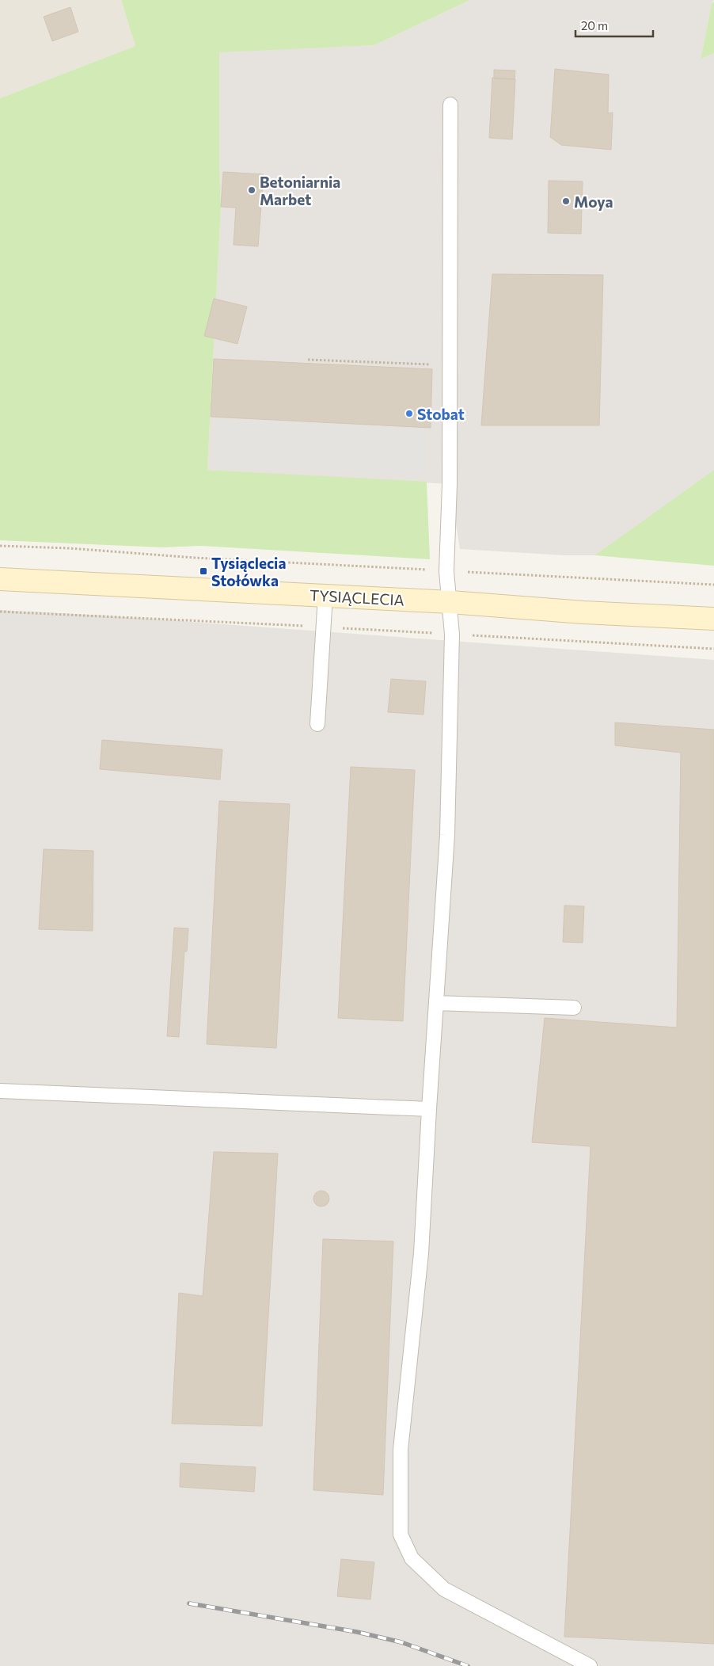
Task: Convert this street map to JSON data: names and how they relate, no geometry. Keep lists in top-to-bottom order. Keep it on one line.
{"streets":{"street":["TYSIĄCLECIA"]},"places":{"other":["Betoniarnia Marbet","Moya","Stobat"],"transit":["Tysiąclecia Stołówka"]},"scale_bar":"20 m"}
